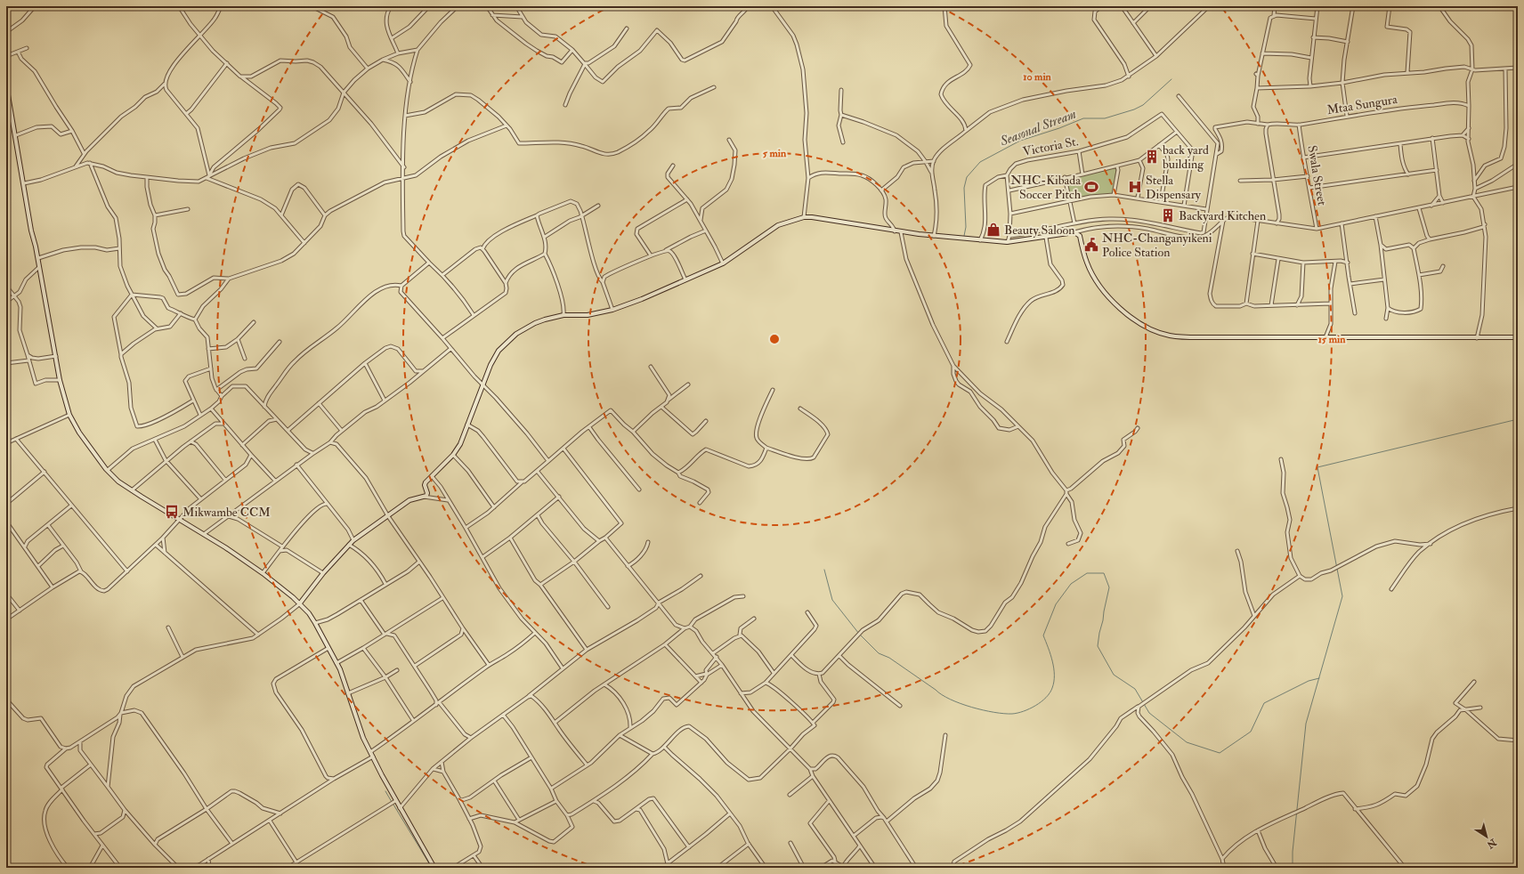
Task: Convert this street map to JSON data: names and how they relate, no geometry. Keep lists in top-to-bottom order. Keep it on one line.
{"streets":{"street":["Mtaa Sungura","Victoria St.","Swala Street"]},"crossings":[["Mtaa Sungura","Swala Street"]],"water":["Seasonal Stream"],"places":{"building":["back yard building","Backyard Kitchen"],"sports":["NHC-Kibada Soccer Pitch"],"hospital":["Stella Dispensary"],"shop":["Beauty Saloon"],"public building":["NHC-Changanyikeni Police Station"],"bus stop":["Mikwambe CCM"]},"north":"bottom right","rings":["10 min","5 min","15 min"]}
